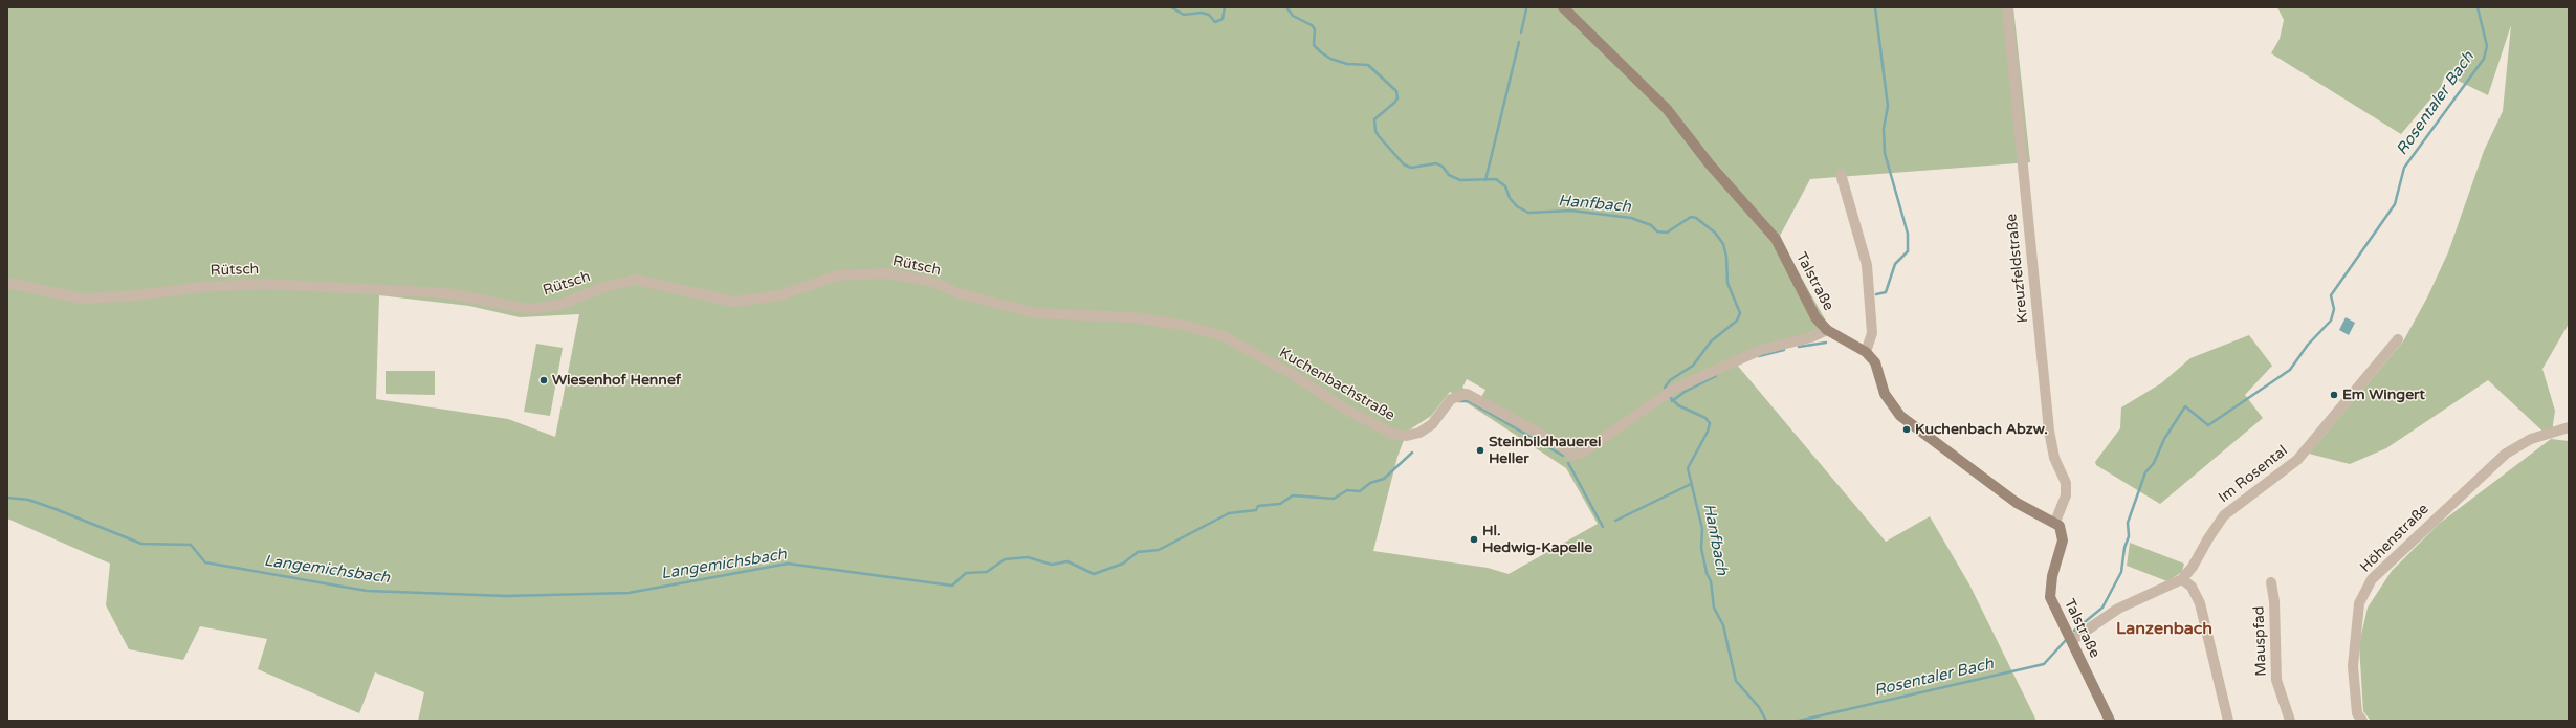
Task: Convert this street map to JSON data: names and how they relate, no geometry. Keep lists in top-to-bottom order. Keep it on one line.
{"streets":{"main road":["Talstraße"],"street":["Rütsch","Kreuzfeldstraße","Kuchenbachstraße","Im Rosental","Höhenstraße","Mauspfad"]},"crossings":[["Rütsch","Kuchenbachstraße"],["Kreuzfeldstraße","Talstraße"],["Talstraße","Kuchenbachstraße"],["Talstraße","Im Rosental"]],"districts":["Lanzenbach"],"water":["Rosentaler Bach","Hanfbach","Langemichsbach"],"places":["Wiesenhof Hennef","Em Wingert","Kuchenbach Abzw.","Steinbildhauerei Heller","Hl. Hedwig-Kapelle"]}
